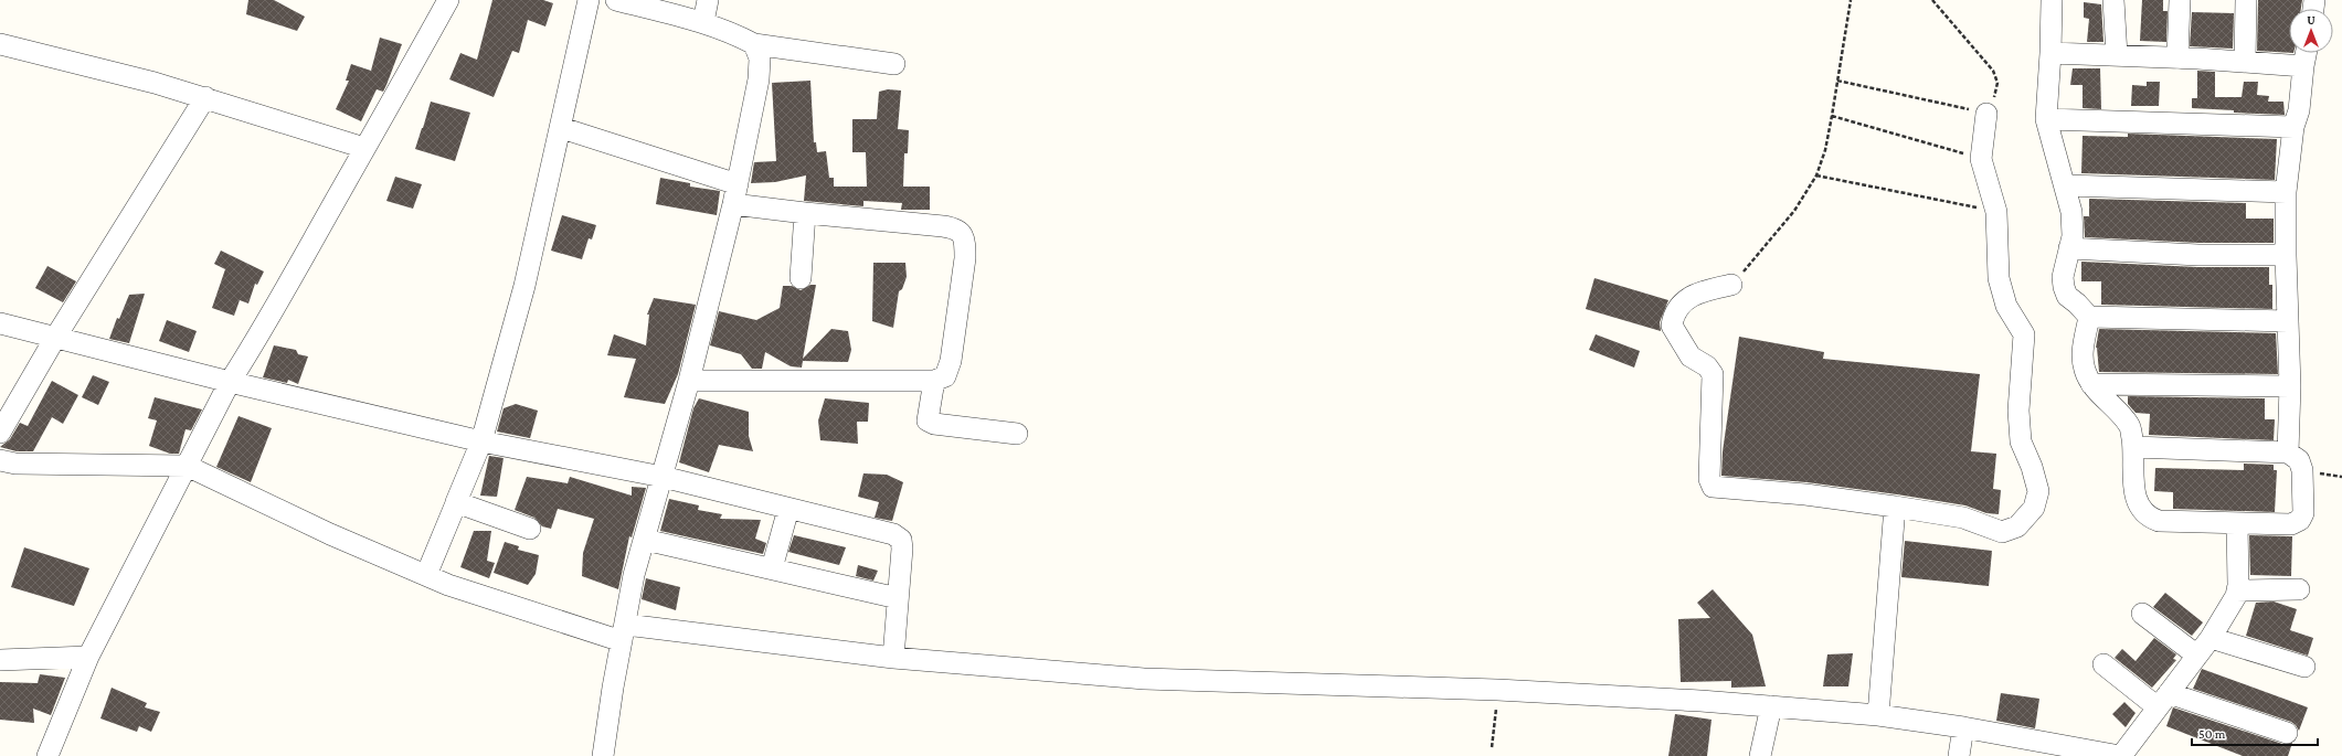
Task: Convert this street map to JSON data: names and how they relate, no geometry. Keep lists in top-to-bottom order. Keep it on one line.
{"scale_bar":"50 m","north":"top"}
